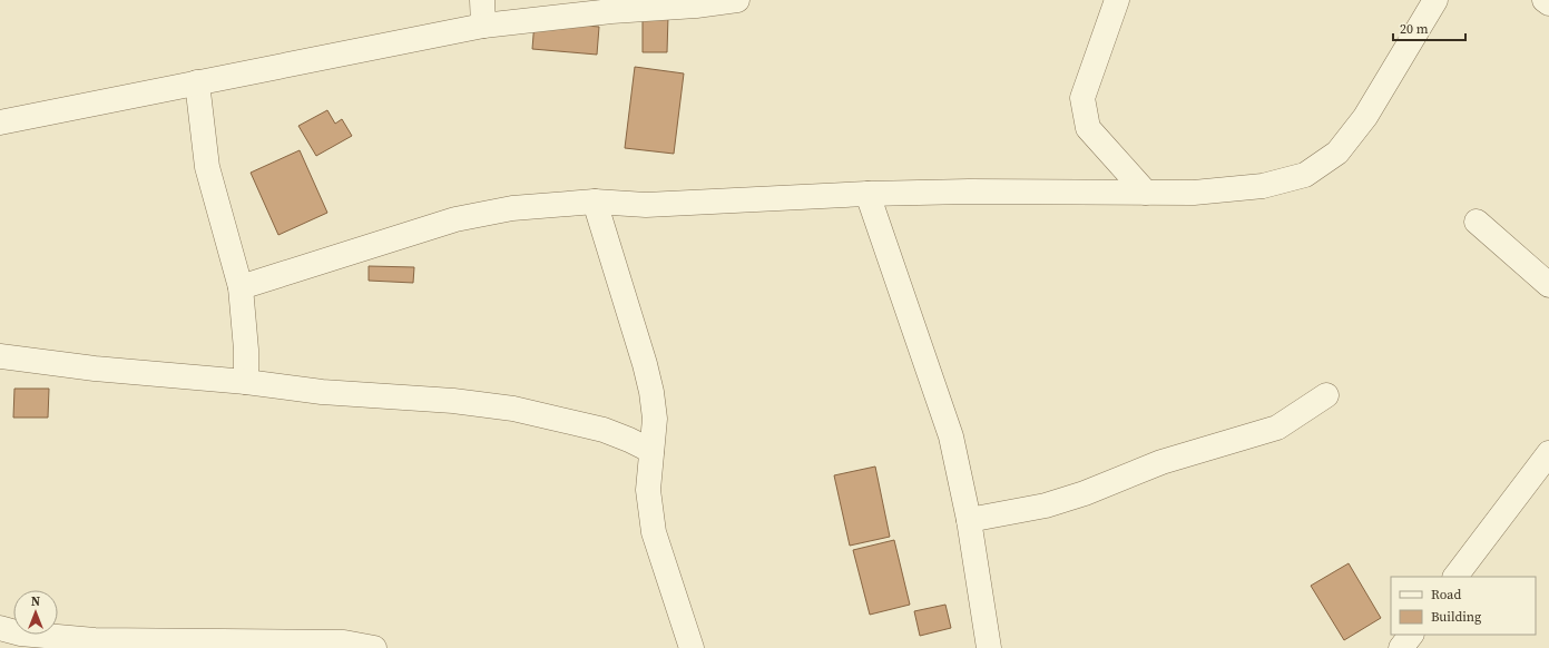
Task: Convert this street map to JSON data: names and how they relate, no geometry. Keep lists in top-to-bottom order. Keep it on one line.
{"legend":["Road","Building"],"scale_bar":"20 m","north":"top"}
